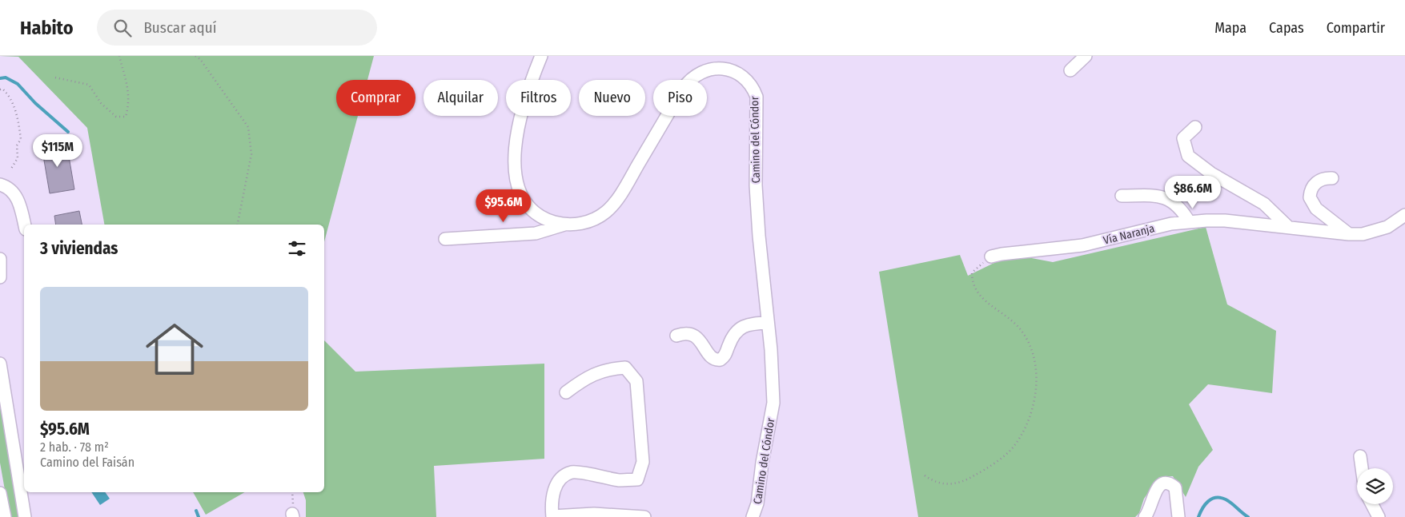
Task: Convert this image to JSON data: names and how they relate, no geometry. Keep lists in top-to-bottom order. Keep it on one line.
{"streets":{"street":["Camino del Cóndor","Vía Naranja"]},"page":{"header":"Habito","search":"Buscar aquí","nav":["Mapa","Capas","Compartir"],"chip":["Comprar","Alquilar","Filtros","Nuevo","Piso"],"price":["$115M","$86.6M","$95.6M"],"heading":"3 viviendas","list":[{"name":"$95.6M","note":"2 hab. · 78 m² · Camino del Faisán"}]}}
